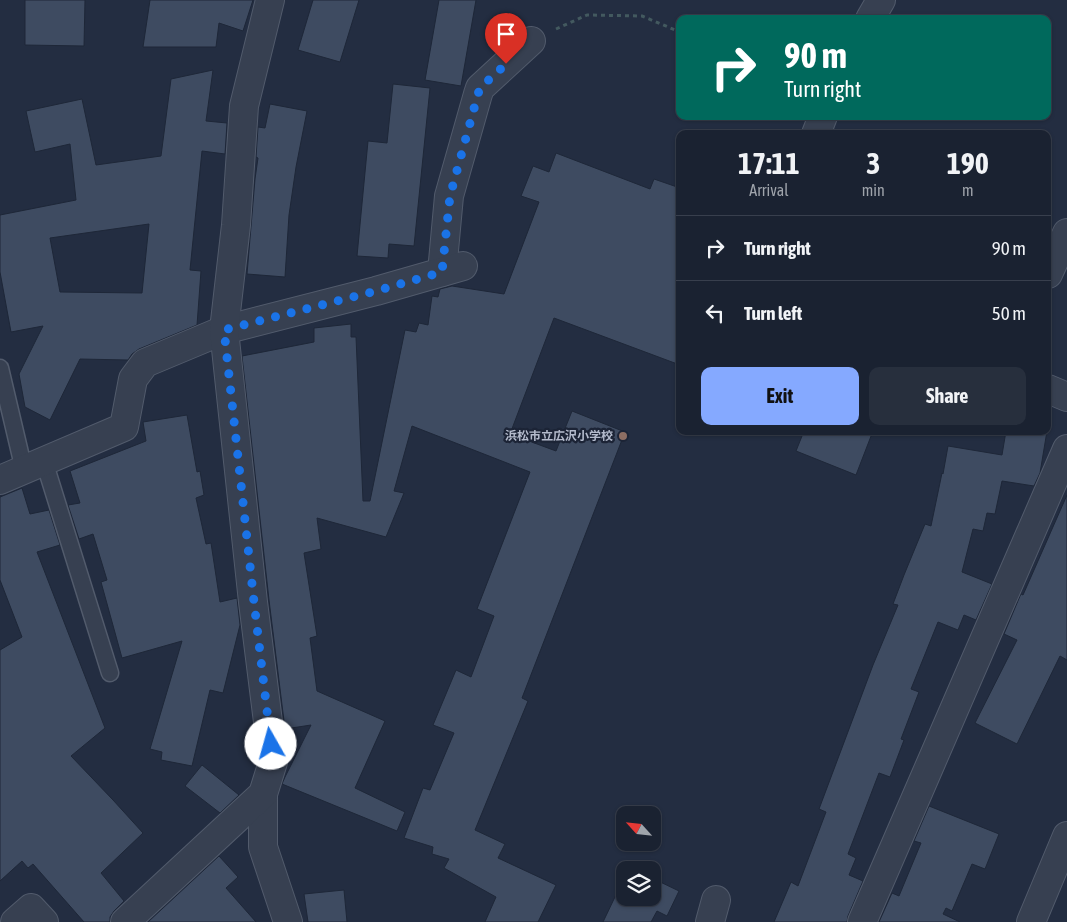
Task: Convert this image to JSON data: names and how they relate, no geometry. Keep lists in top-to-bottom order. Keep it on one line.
{"places":["浜松市立広沢小学校"],"north":"top left","page":{"turn":["90 m","Turn right"],"eta":["17:11","Arrival","3","min","190","m"],"list":[{"name":"Turn right","value":"90 m"},{"name":"Turn left","value":"50 m"}],"buttons":["Exit","Share"]}}
